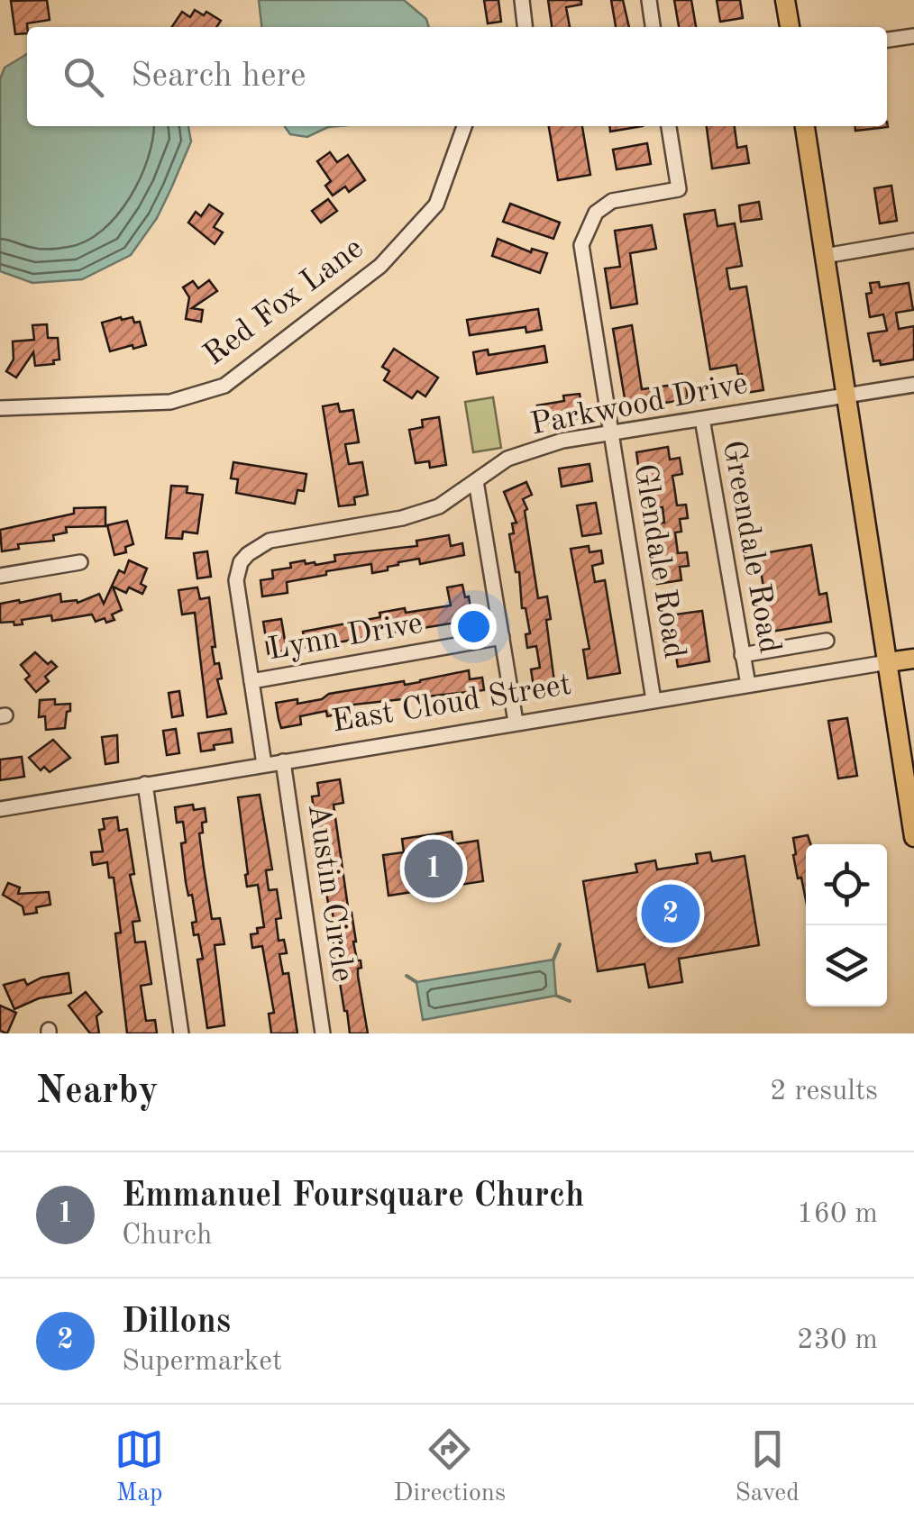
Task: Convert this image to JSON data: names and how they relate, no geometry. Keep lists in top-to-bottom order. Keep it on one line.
{"streets":{"main road":["East Cloud Street"],"street":["Red Fox Lane","Parkwood Drive","Greendale Road","Glendale Road","Lynn Drive","Austin Circle"]},"crossings":[["Parkwood Drive","Greendale Road"],["Parkwood Drive","Glendale Road"],["Parkwood Drive","Lynn Drive"],["Parkwood Drive","East Cloud Street"],["Greendale Road","East Cloud Street"],["Glendale Road","East Cloud Street"],["East Cloud Street","Austin Circle"]],"page":{"search":"Search here","pins":["1","2"],"heading":["Nearby","2 results"],"list":[{"mark":"1","name":"Emmanuel Foursquare Church","note":"Church","value":"160 m"},{"mark":"2","name":"Dillons","note":"Supermarket","value":"230 m"}],"nav":["Map","Directions","Saved"]}}
